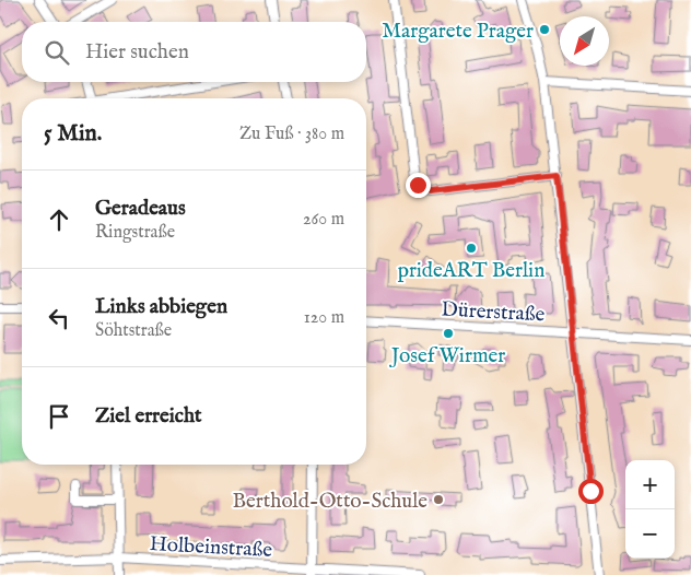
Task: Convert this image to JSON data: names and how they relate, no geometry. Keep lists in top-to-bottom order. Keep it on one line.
{"streets":{"street":["Dürerstraße","Holbeinstraße"]},"places":["Margarete Prager","prideART Berlin","Josef Wirmer","Berthold-Otto-Schule"],"north":"bottom left","page":{"search":"Hier suchen","heading":["5 Min.","Zu Fuß · 380 m"],"list":[["Geradeaus","Ringstraße","260 m"],["Links abbiegen","Söhtstraße","120 m"],"Ziel erreicht"],"map_buttons":["+","−"]}}
